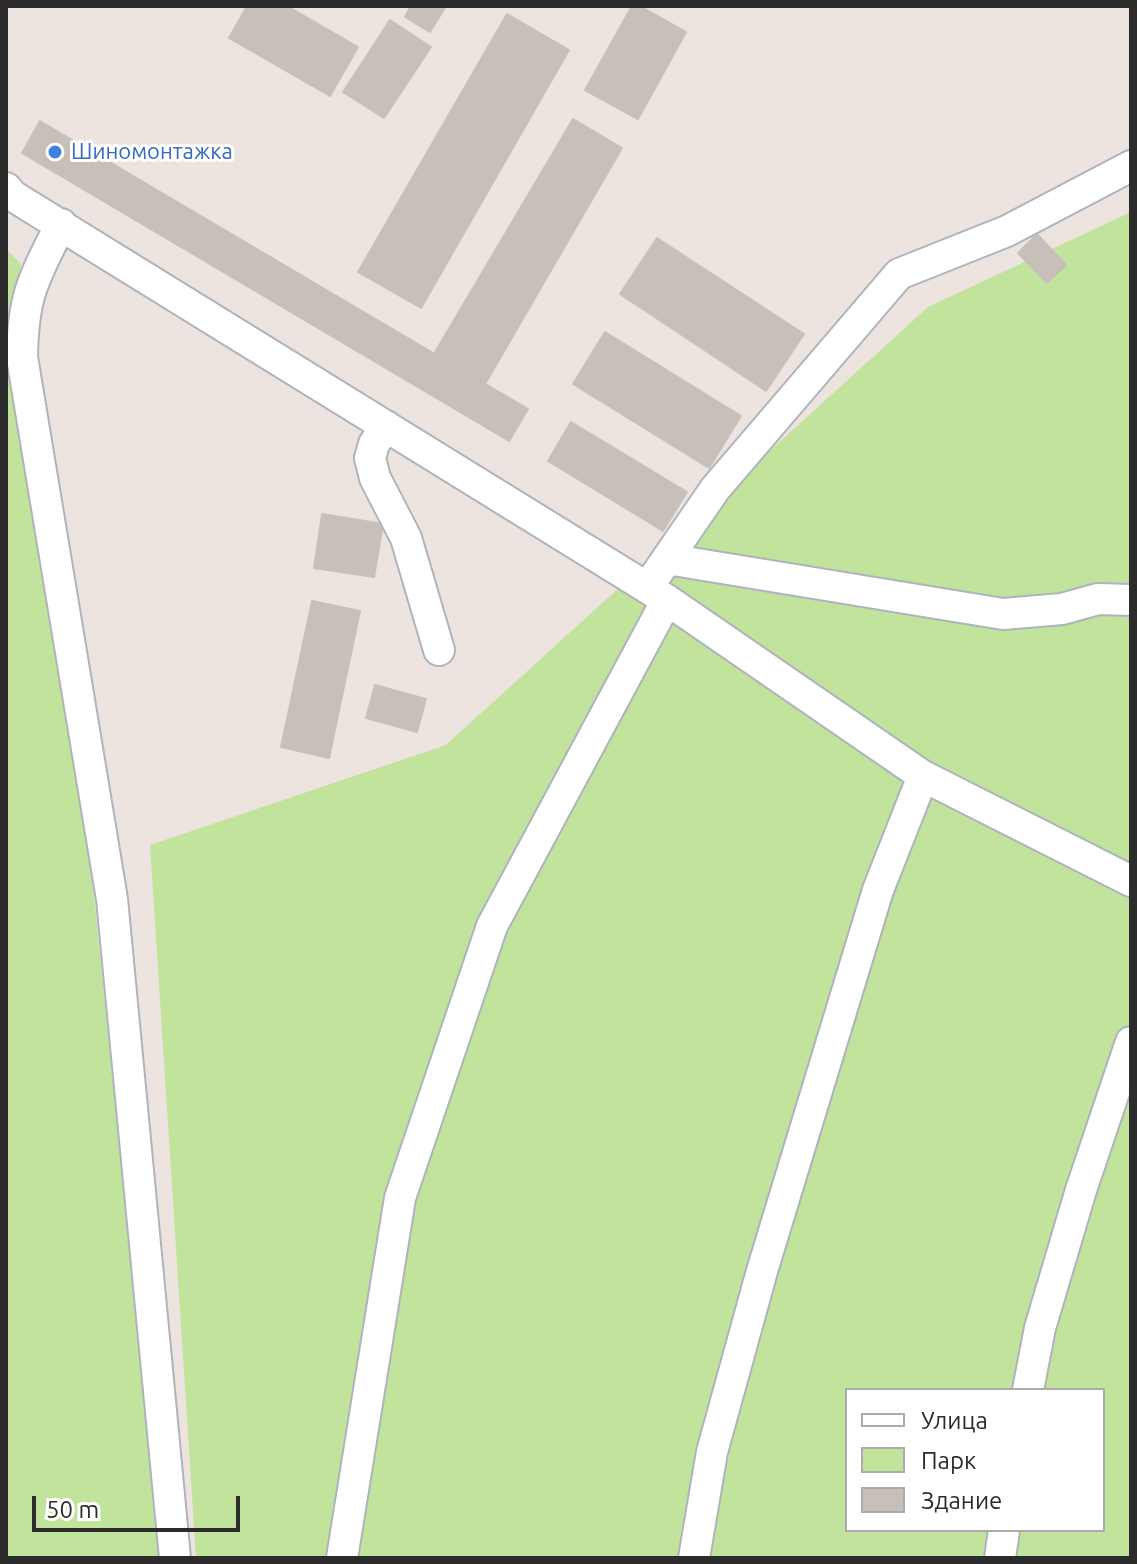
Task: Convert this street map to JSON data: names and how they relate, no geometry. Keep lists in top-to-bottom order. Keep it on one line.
{"places":["Шиномонтажка"],"legend":["Улица","Парк","Здание"],"scale_bar":"50 m"}
